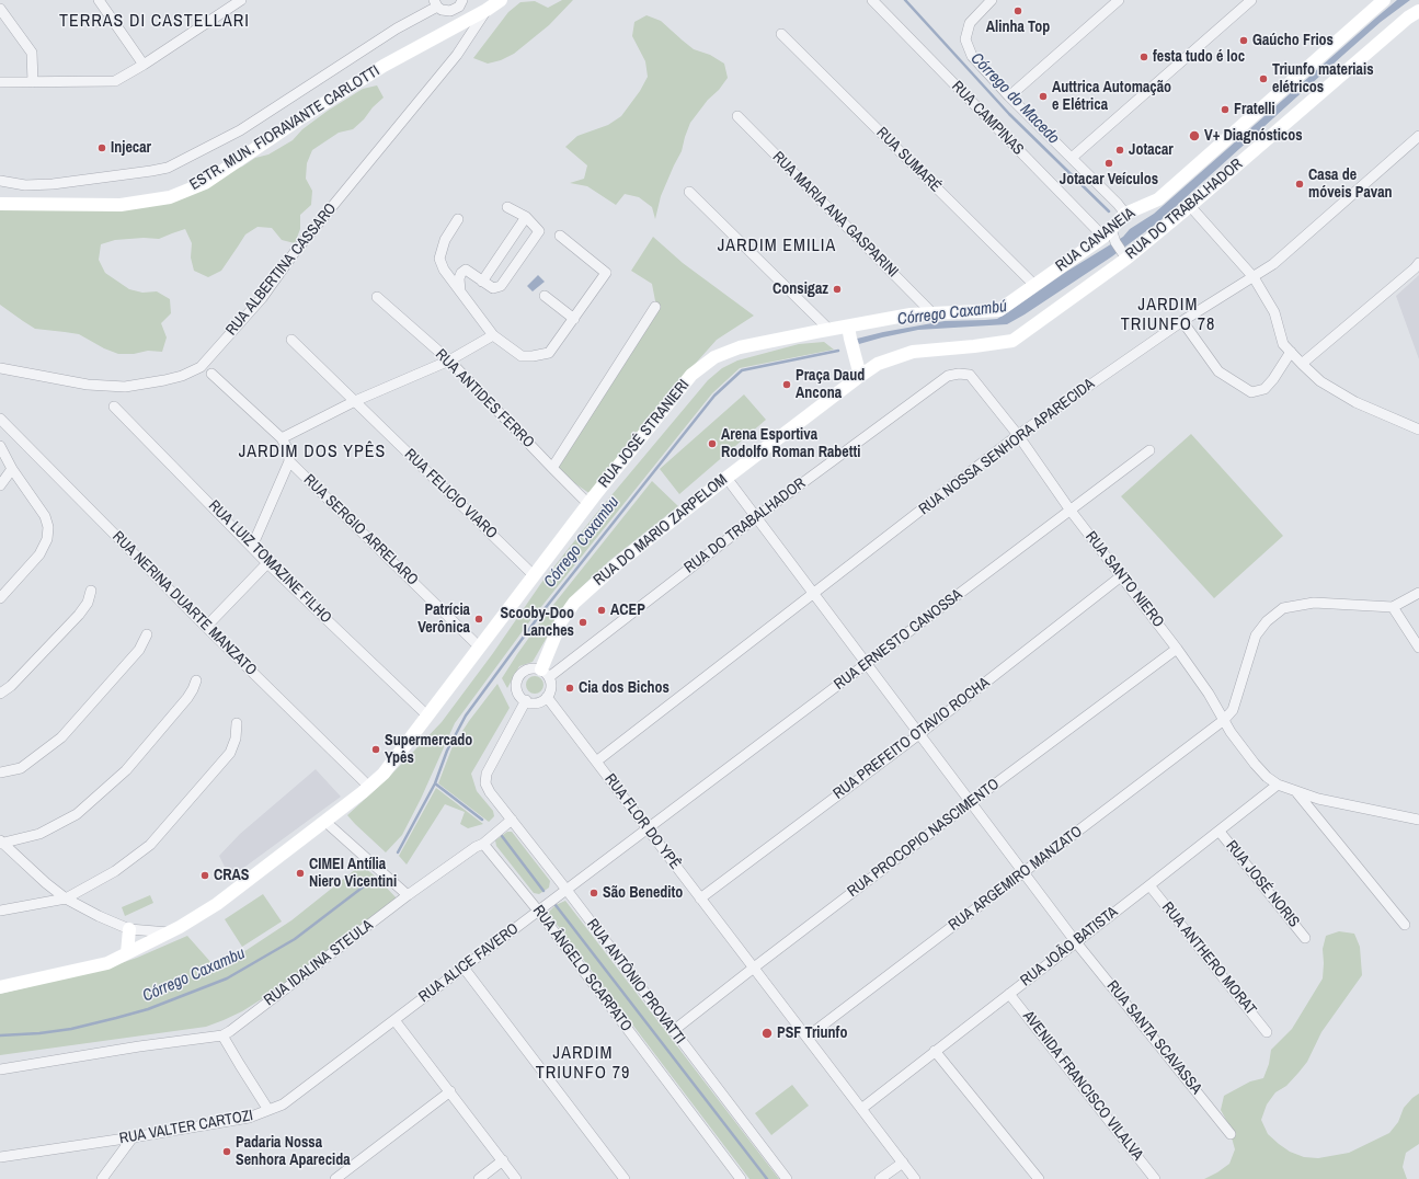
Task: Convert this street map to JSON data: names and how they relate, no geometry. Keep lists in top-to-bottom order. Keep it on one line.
{"streets":{"street":["RUA CAMPINAS","ESTR. MUN. FIORAVANTE CARLOTTI","RUA SUMARÉ","RUA DO TRABALHADOR","RUA MARIA ANA GASPARINI","RUA CANANEIA","RUA ALBERTINA CASSARO","RUA ANTIDES FERRO","RUA JOSÉ STRANIERI","RUA NOSSA SENHORA APARECIDA","RUA FELICIO VIARO","RUA SERGIO ARRELARO","RUA DO MARIO ZARPELOM","RUA LUIZ TOMAZINE FILHO","RUA SANTO NIERO","RUA NERINA DUARTE MANZATO","RUA ERNESTO CANOSSA","RUA PREFEITO OTAVIO ROCHA","RUA FLOR DO YPÊ","RUA PROCOPIO NASCIMENTO","RUA ARGEMIRO MANZATO","RUA JOSÉ NORIS","RUA JOÃO BATISTA","RUA ANTHERO MORAT","RUA IDALINA STEULA","RUA ALICE FAVERO","RUA ÂNGELO SCARPATO","RUA ANTÔNIO PROVATTI","RUA SANTA SCAVASSA","AVENIDA FRANCISCO VILALVA","RUA VALTER CARTOZI"]},"crossings":[["RUA CAMPINAS","RUA CANANEIA"],["ESTR. MUN. FIORAVANTE CARLOTTI","RUA ALBERTINA CASSARO"],["RUA SUMARÉ","RUA CANANEIA"],["RUA DO TRABALHADOR","RUA DO MARIO ZARPELOM"],["RUA DO TRABALHADOR","RUA SANTO NIERO"],["RUA DO TRABALHADOR","RUA FLOR DO YPÊ"],["RUA DO TRABALHADOR","RUA ANTÔNIO PROVATTI"],["RUA DO TRABALHADOR","RUA SANTA SCAVASSA"],["RUA MARIA ANA GASPARINI","RUA CANANEIA"],["RUA CANANEIA","RUA JOSÉ STRANIERI"],["RUA ANTIDES FERRO","RUA JOSÉ STRANIERI"],["RUA JOSÉ STRANIERI","RUA FELICIO VIARO"],["RUA JOSÉ STRANIERI","RUA SERGIO ARRELARO"],["RUA JOSÉ STRANIERI","RUA LUIZ TOMAZINE FILHO"],["RUA JOSÉ STRANIERI","RUA NERINA DUARTE MANZATO"],["RUA NOSSA SENHORA APARECIDA","RUA SANTO NIERO"],["RUA NOSSA SENHORA APARECIDA","RUA FLOR DO YPÊ"],["RUA NOSSA SENHORA APARECIDA","RUA SANTA SCAVASSA"],["RUA DO MARIO ZARPELOM","RUA FLOR DO YPÊ"],["RUA DO MARIO ZARPELOM","RUA ANTÔNIO PROVATTI"],["RUA DO MARIO ZARPELOM","RUA SANTA SCAVASSA"],["RUA SANTO NIERO","RUA ERNESTO CANOSSA"],["RUA SANTO NIERO","RUA PREFEITO OTAVIO ROCHA"],["RUA SANTO NIERO","RUA PROCOPIO NASCIMENTO"],["RUA SANTO NIERO","RUA ARGEMIRO MANZATO"],["RUA SANTO NIERO","RUA JOÃO BATISTA"],["RUA ERNESTO CANOSSA","RUA FLOR DO YPÊ"],["RUA ERNESTO CANOSSA","RUA ALICE FAVERO"],["RUA ERNESTO CANOSSA","RUA SANTA SCAVASSA"],["RUA PREFEITO OTAVIO ROCHA","RUA FLOR DO YPÊ"],["RUA PREFEITO OTAVIO ROCHA","RUA SANTA SCAVASSA"],["RUA FLOR DO YPÊ","RUA PROCOPIO NASCIMENTO"],["RUA FLOR DO YPÊ","RUA ARGEMIRO MANZATO"],["RUA FLOR DO YPÊ","RUA JOÃO BATISTA"],["RUA FLOR DO YPÊ","RUA ALICE FAVERO"],["RUA FLOR DO YPÊ","RUA ANTÔNIO PROVATTI"],["RUA PROCOPIO NASCIMENTO","RUA ANTÔNIO PROVATTI"],["RUA PROCOPIO NASCIMENTO","RUA SANTA SCAVASSA"],["RUA ARGEMIRO MANZATO","RUA SANTA SCAVASSA"],["RUA JOSÉ NORIS","RUA JOÃO BATISTA"],["RUA JOÃO BATISTA","RUA ANTHERO MORAT"],["RUA JOÃO BATISTA","RUA SANTA SCAVASSA"],["RUA JOÃO BATISTA","AVENIDA FRANCISCO VILALVA"],["RUA IDALINA STEULA","RUA ÂNGELO SCARPATO"],["RUA IDALINA STEULA","RUA ANTÔNIO PROVATTI"],["RUA ALICE FAVERO","RUA ÂNGELO SCARPATO"],["RUA ALICE FAVERO","RUA ANTÔNIO PROVATTI"],["RUA ALICE FAVERO","RUA VALTER CARTOZI"]],"districts":["TERRAS DI CASTELLARI","JARDIM EMILIA","JARDIM TRIUNFO 78","JARDIM DOS YPÊS","JARDIM TRIUNFO 79"],"water":["Córrego do Macedo","Córrego Caxambú","Córrego Caxambu"],"places":["Alinha Top","Gaúcho Frios","festa tudo é loc","Triunfo materiais elétricos","Auttrica Automação e Elétrica","Fratelli","V+ Diagnósticos","Injecar","Jotacar","Jotacar Veículos","Casa de móveis Pavan","Consigaz","Praça Daud Ancona","Arena Esportiva Rodolfo Roman Rabetti","ACEP","Patrícia Verônica","Scooby-Doo Lanches","Cia dos Bichos","Supermercado Ypês","CIMEI Antília Niero Vicentini","CRAS","São Benedito","PSF Triunfo","Padaria Nossa Senhora Aparecida"]}
